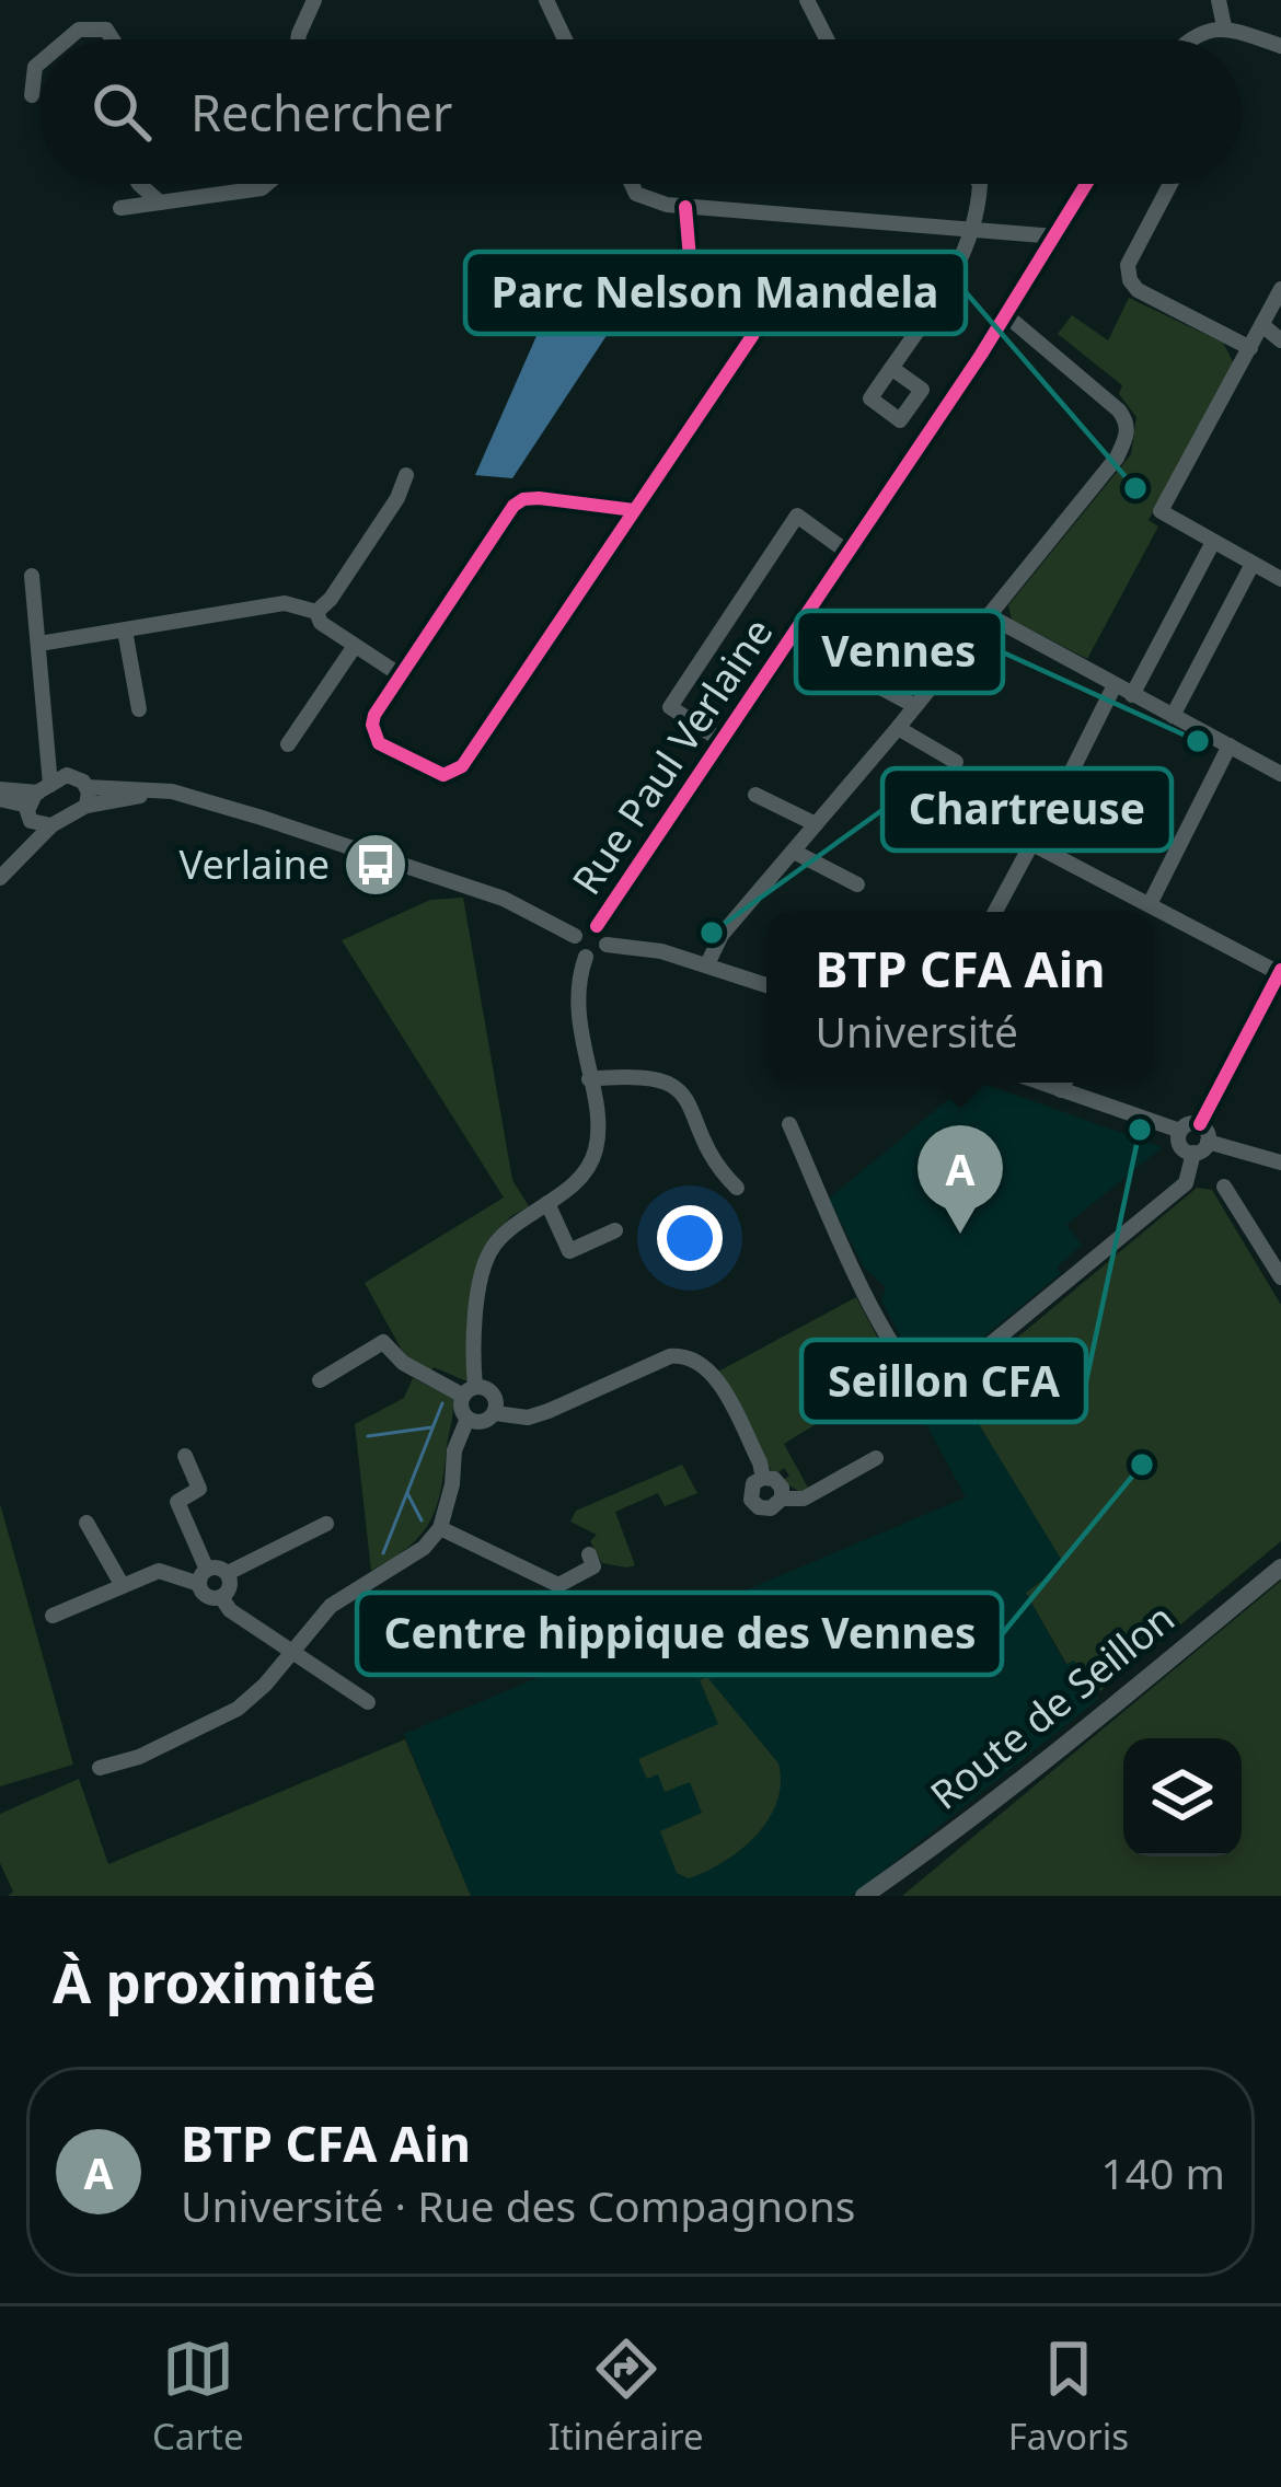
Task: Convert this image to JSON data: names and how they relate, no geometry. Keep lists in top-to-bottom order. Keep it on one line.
{"streets":{"street":["Rue Paul Verlaine","Route de Seillon"]},"places":{"other":["Parc Nelson Mandela","Vennes","Chartreuse","Seillon CFA","Centre hippique des Vennes"],"bus stop":["Verlaine"]},"page":{"search":"Rechercher","popup":["BTP CFA Ain","Université"],"pins":"A","heading":"À proximité","list":[{"mark":"A","name":"BTP CFA Ain","note":"Université · Rue des Compagnons","value":"140 m"}],"nav":["Carte","Itinéraire","Favoris"]}}
